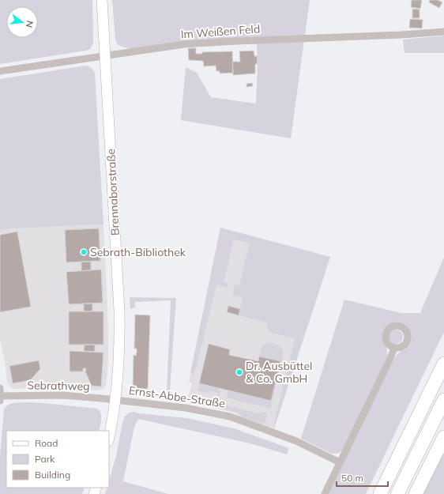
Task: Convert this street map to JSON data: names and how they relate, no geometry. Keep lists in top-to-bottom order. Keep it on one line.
{"streets":{"main road":["Brennaborstraße"],"street":["Im Weißen Feld","Sebrathweg","Ernst-Abbe-Straße"]},"crossings":[["Im Weißen Feld","Brennaborstraße"],["Brennaborstraße","Sebrathweg"],["Brennaborstraße","Ernst-Abbe-Straße"],["Sebrathweg","Ernst-Abbe-Straße"]],"places":["Sebrath-Bibliothek","Dr. Ausbüttel & Co. GmbH"],"legend":["Road","Park","Building"],"scale_bar":"50 m","north":"right"}
